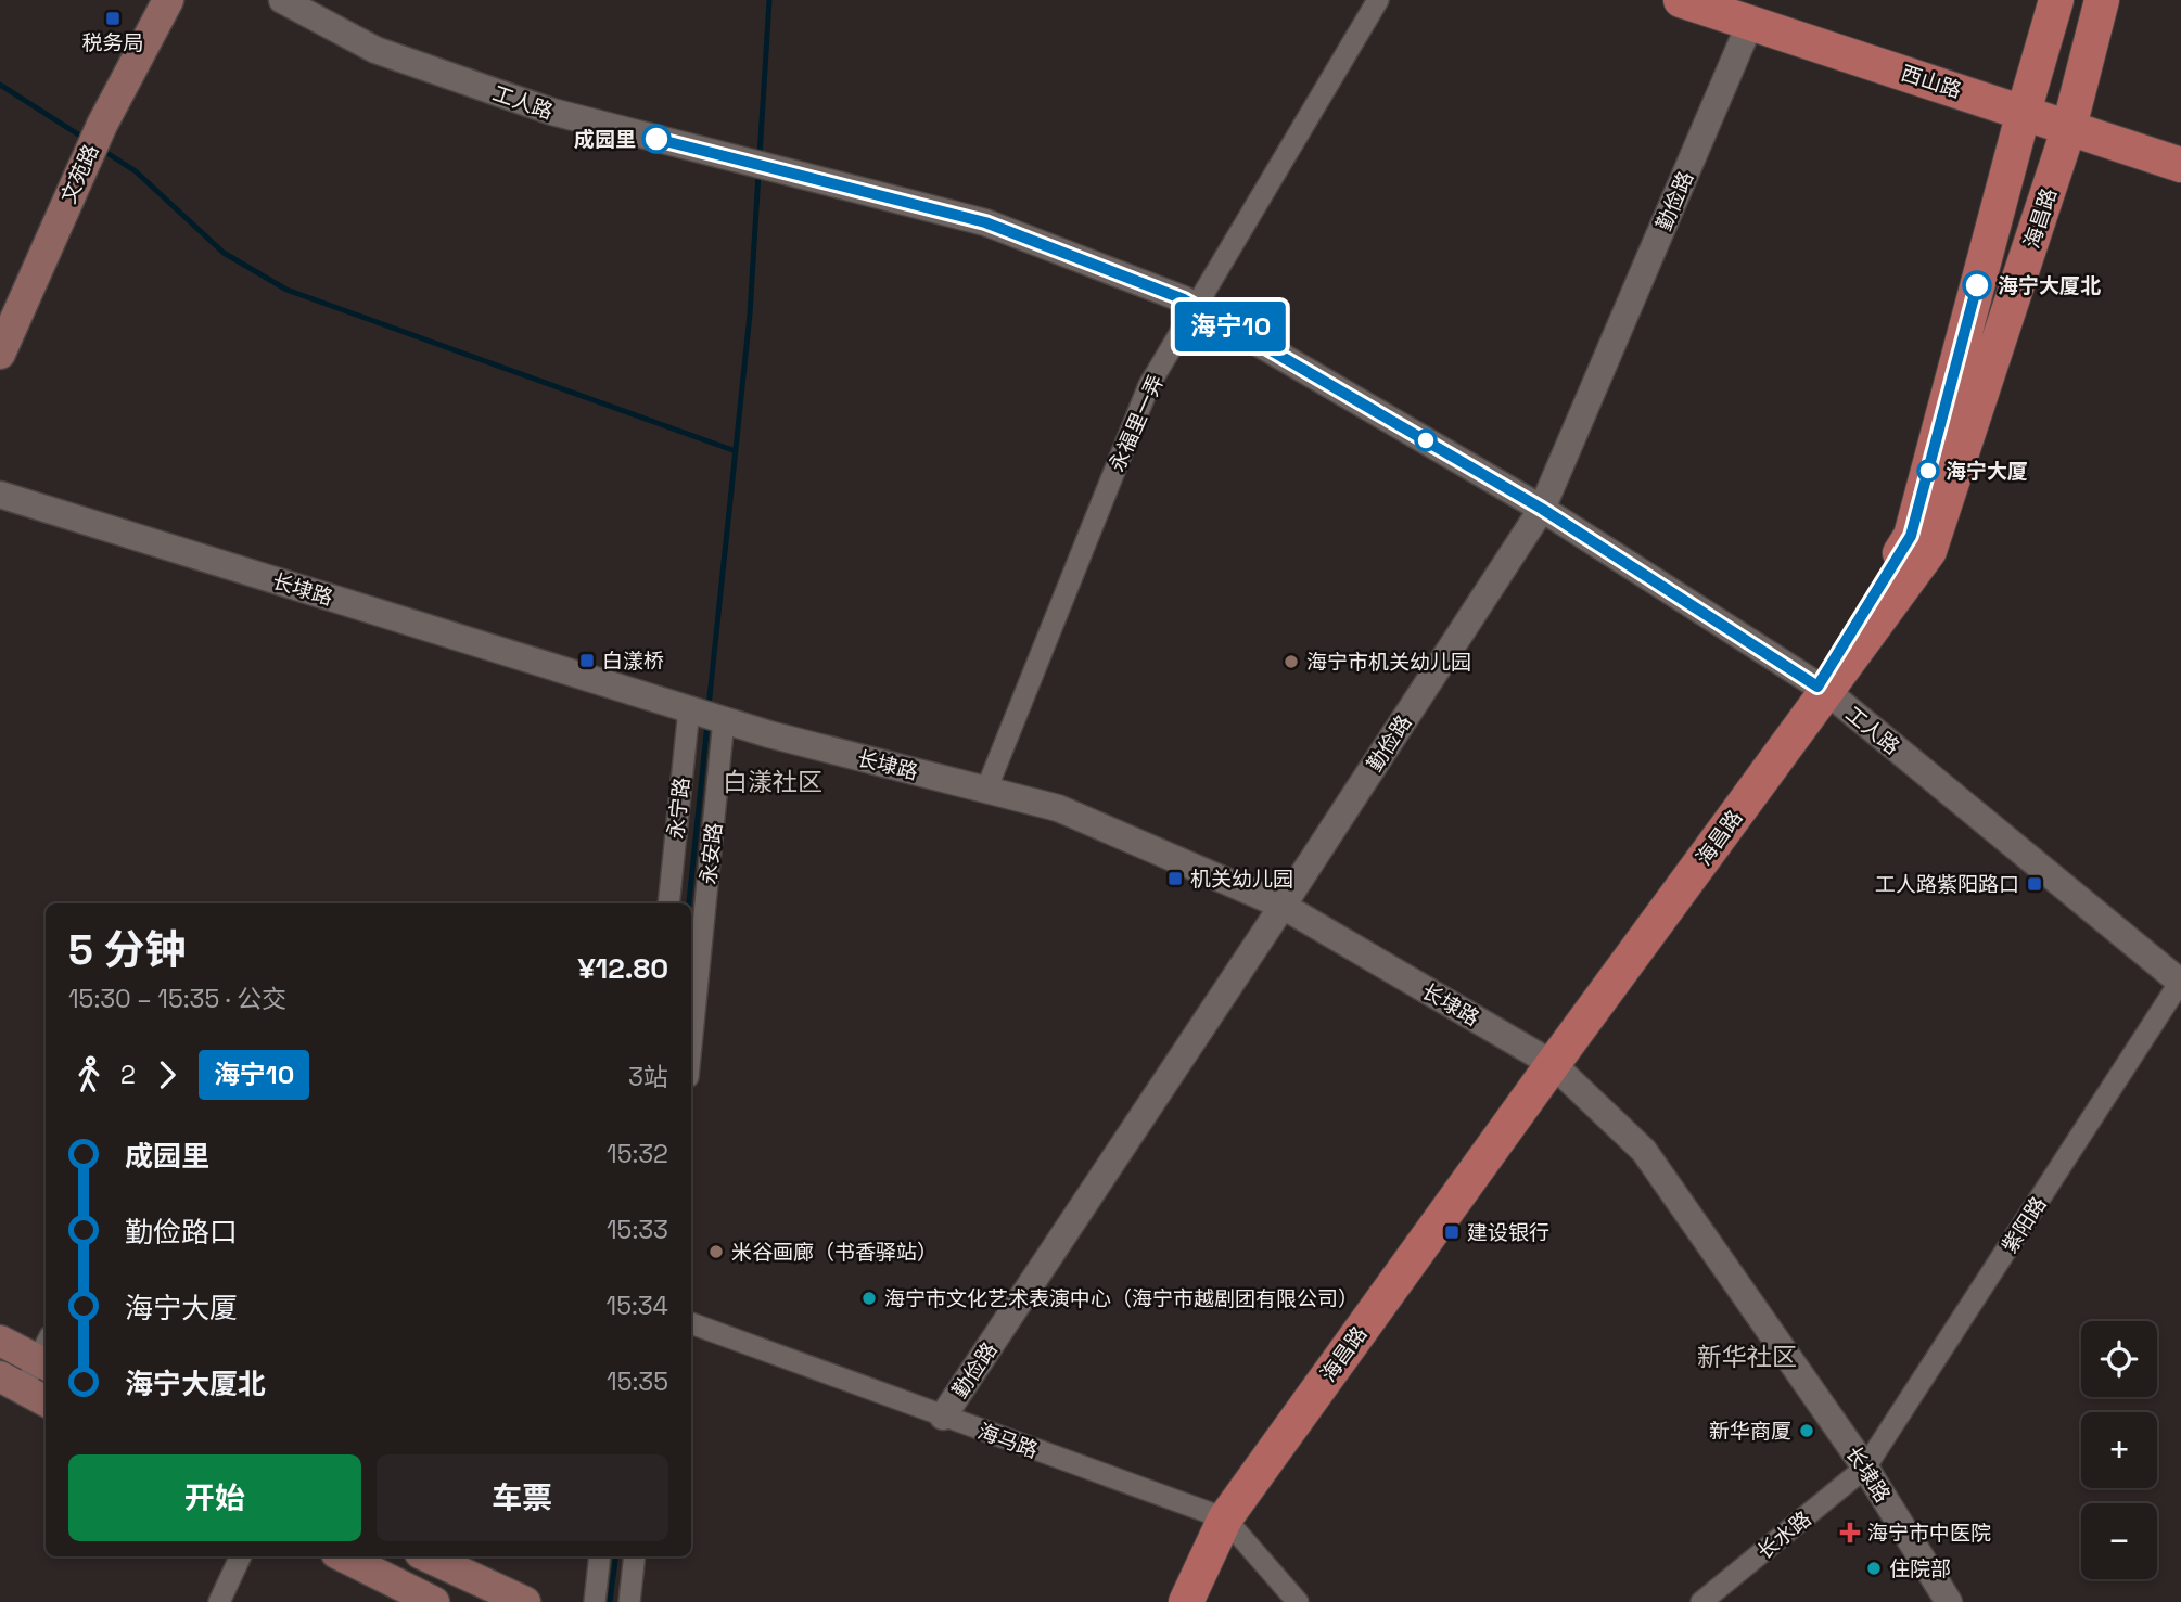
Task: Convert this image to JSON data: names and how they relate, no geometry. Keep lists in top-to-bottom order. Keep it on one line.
{"streets":{"main road":["西山路","文苑路","海昌路"],"street":["工人路","勤俭路","永福里一弄","长埭路","永宁路","永安路","紫阳路","海马路","长水路"]},"crossings":[["西山路","勤俭路"],["西山路","海昌路"],["工人路","勤俭路"],["工人路","海昌路"],["工人路","永福里一弄"],["工人路","紫阳路"],["勤俭路","长埭路"],["勤俭路","海马路"],["海昌路","长埭路"],["海昌路","海马路"],["永福里一弄","长埭路"],["长埭路","永宁路"],["长埭路","永安路"],["长埭路","紫阳路"],["长埭路","长水路"],["紫阳路","长水路"]],"districts":["白漾社区","新华社区"],"places":{"transit":["税务局","白漾桥","机关幼儿园","工人路紫阳路口","建设银行"],"other":["成园里","海宁大厦北","海宁大厦","海宁市机关幼儿园","米谷画廊（书香驿站）","海宁市文化艺术表演中心（海宁市越剧团有限公司）","新华商厦","住院部"],"health":["海宁市中医院"]},"lines":["bus line 海宁10"],"page":{"on_map":"海宁10","heading":["5 分钟","15:30 – 15:35 · 公交","¥12.80"],"legs":["2","海宁10","3站"],"list":[{"name":"成园里","value":"15:32"},{"name":"勤俭路口","value":"15:33"},{"name":"海宁大厦","value":"15:34"},{"name":"海宁大厦北","value":"15:35"}],"map_buttons":["+","−"],"buttons":["开始","车票"]}}
